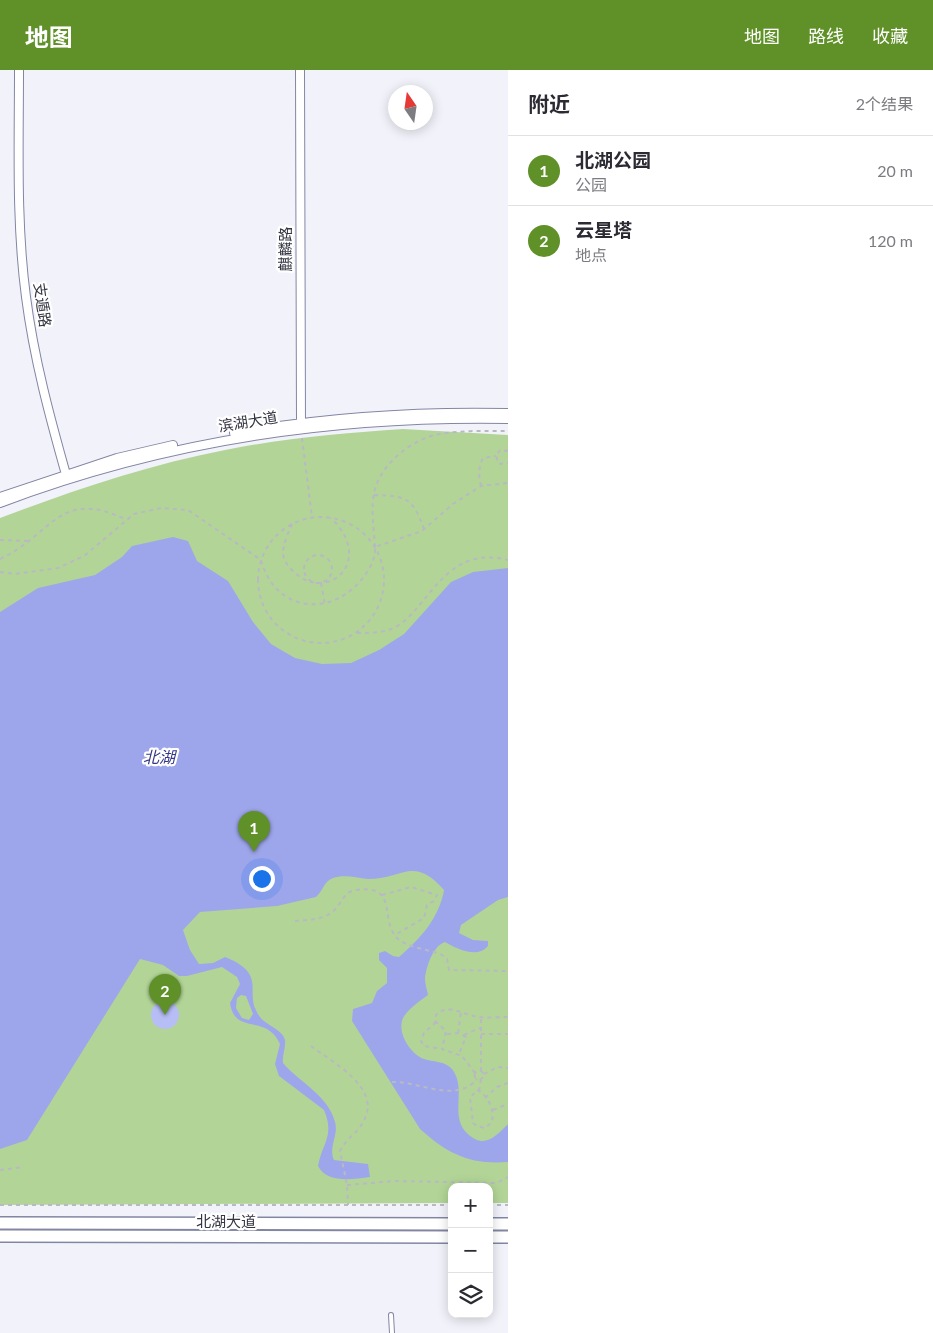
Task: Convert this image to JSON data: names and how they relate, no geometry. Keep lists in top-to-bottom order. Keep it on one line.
{"streets":{"main road":["北湖大道"],"street":["麒麟路","支遁路","滨湖大道"]},"crossings":[["麒麟路","滨湖大道"],["支遁路","滨湖大道"]],"water":["北湖"],"north":"top","page":{"header":"地图","nav":["地图","路线","收藏"],"heading":["附近","2个结果"],"list":[{"mark":"1","name":"北湖公园","note":"公园","value":"20 m"},{"mark":"2","name":"云星塔","note":"地点","value":"120 m"}],"pins":["1","2"],"map_buttons":["+","−"]}}
